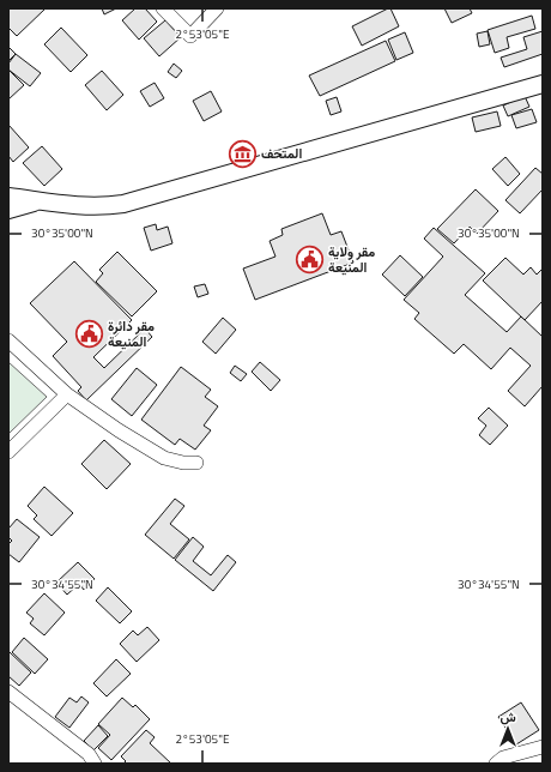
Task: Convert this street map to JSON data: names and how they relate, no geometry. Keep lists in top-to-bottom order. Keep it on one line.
{"places":{"museum":["المتحف"],"public building":["مقر ولاية المنيعة","مقر دائرة المنيعة"]},"north":"top","coordinates":["2°53'05\"E","30°35'00\"N","30°34'55\"N"]}
